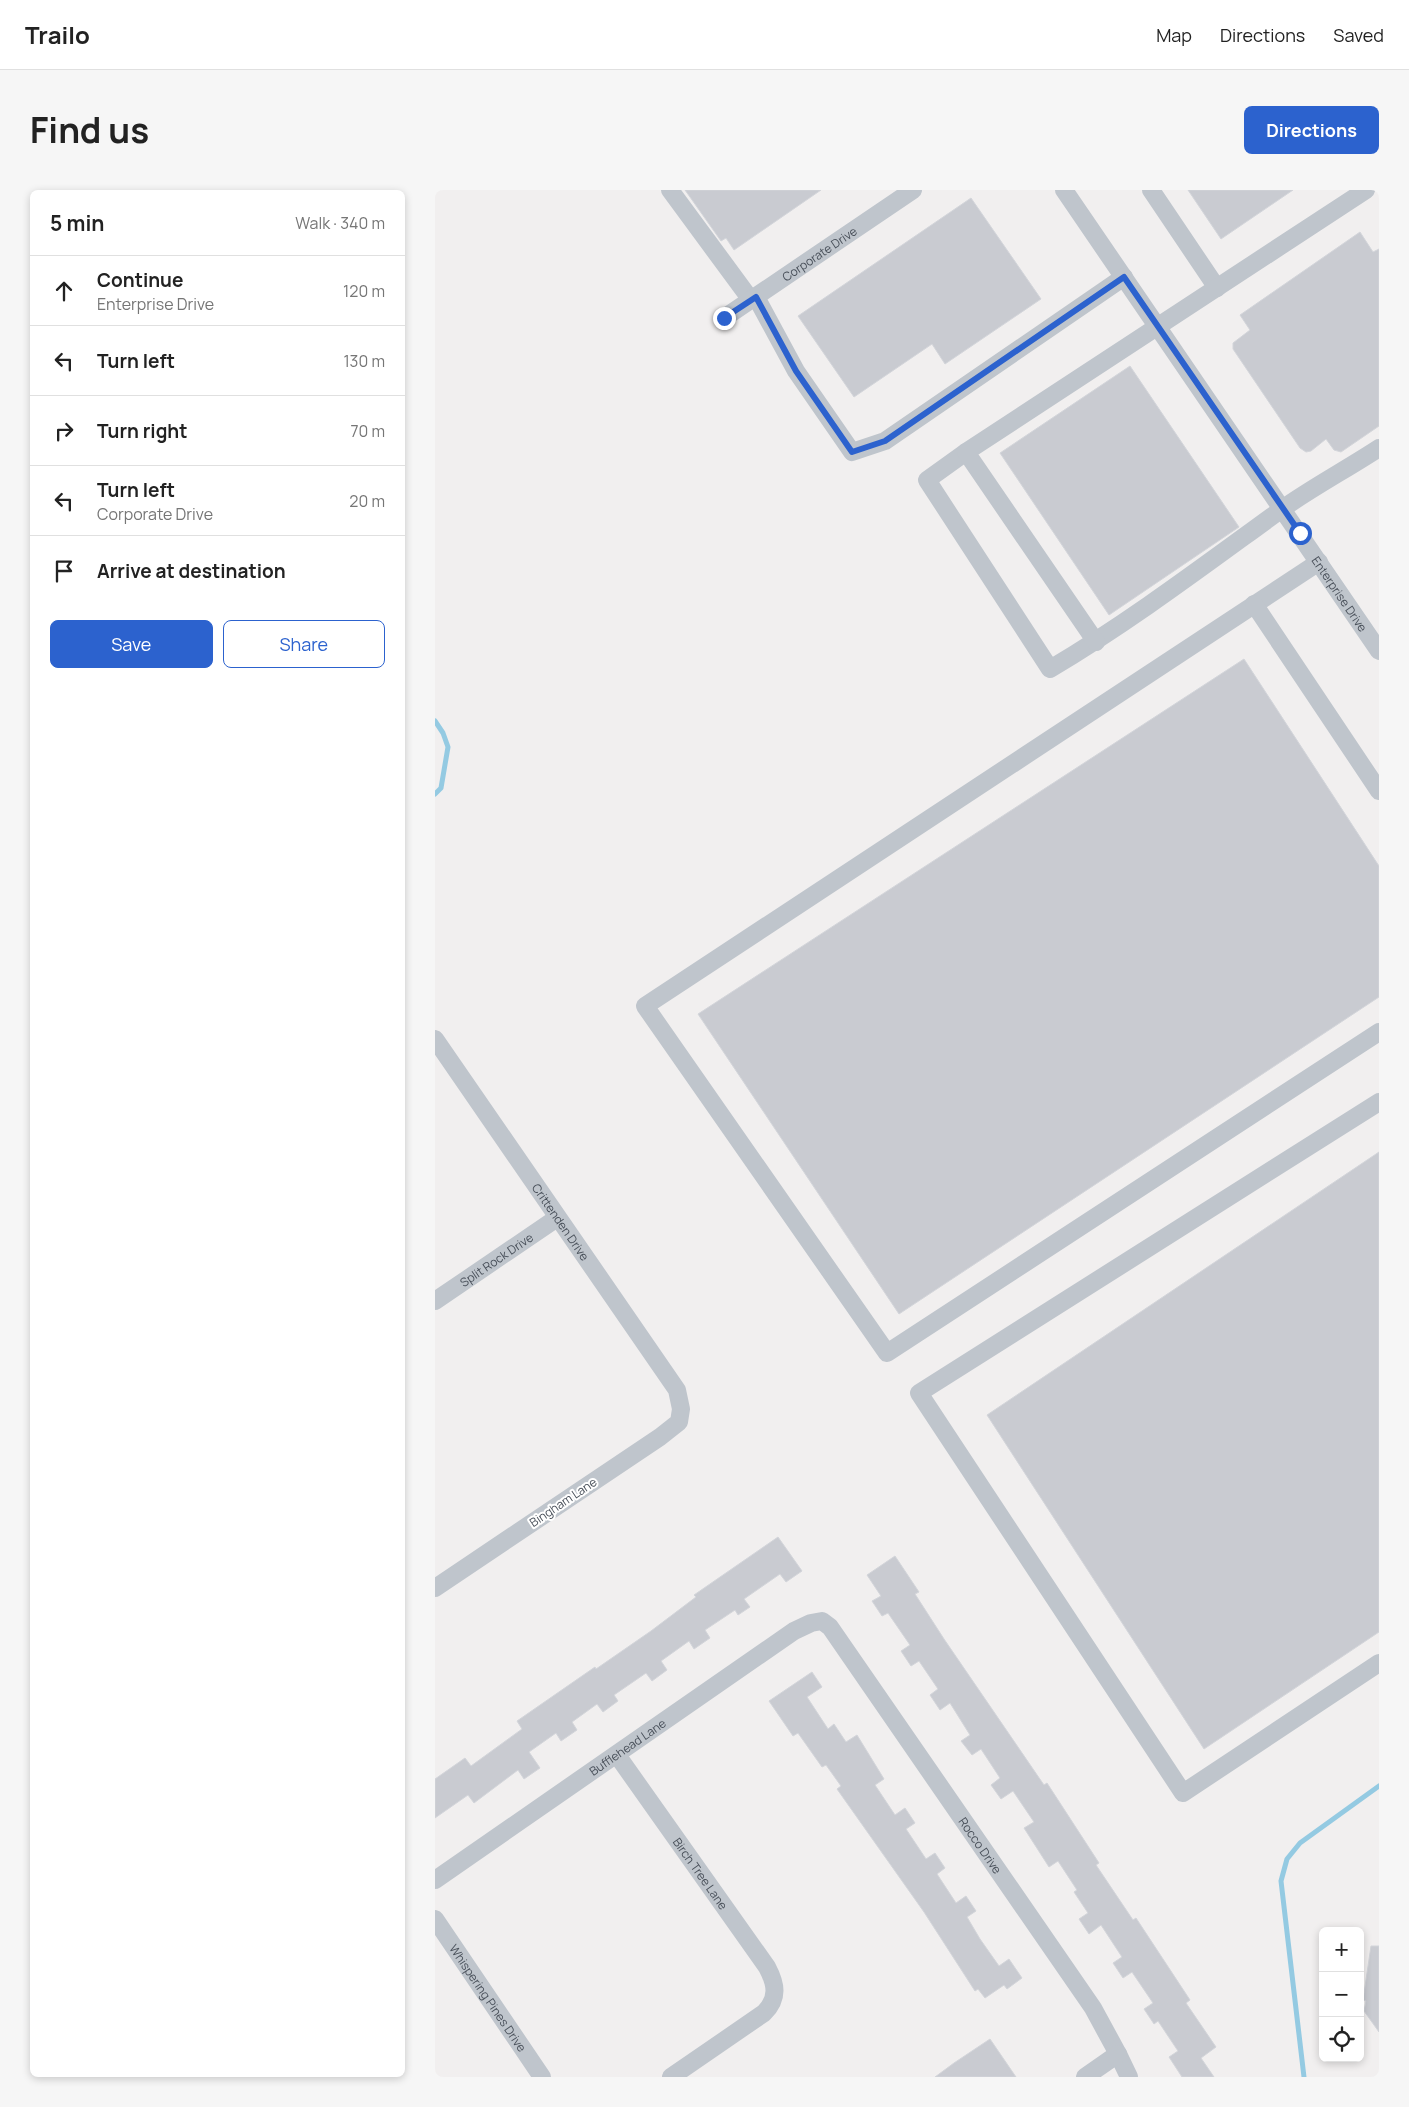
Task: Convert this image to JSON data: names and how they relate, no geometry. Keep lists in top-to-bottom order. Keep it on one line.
{"streets":{"street":["Corporate Drive","Enterprise Drive","Crittenden Drive","Split Rock Drive","Bingham Lane","Bufflehead Lane","Rocco Drive","Birch Tree Lane","Whispering Pines Drive"]},"crossings":[["Crittenden Drive","Split Rock Drive"],["Crittenden Drive","Bingham Lane"],["Bufflehead Lane","Rocco Drive"],["Bufflehead Lane","Birch Tree Lane"]],"page":{"header":"Trailo","nav":["Map","Directions","Saved"],"title":"Find us","buttons":["Directions",["Save","Share"]],"heading":["5 min","Walk · 340 m"],"list":[["Continue","Enterprise Drive","120 m"],["Turn left","130 m"],["Turn right","70 m"],["Turn left","Corporate Drive","20 m"],"Arrive at destination"],"map_buttons":["+","−"]}}
